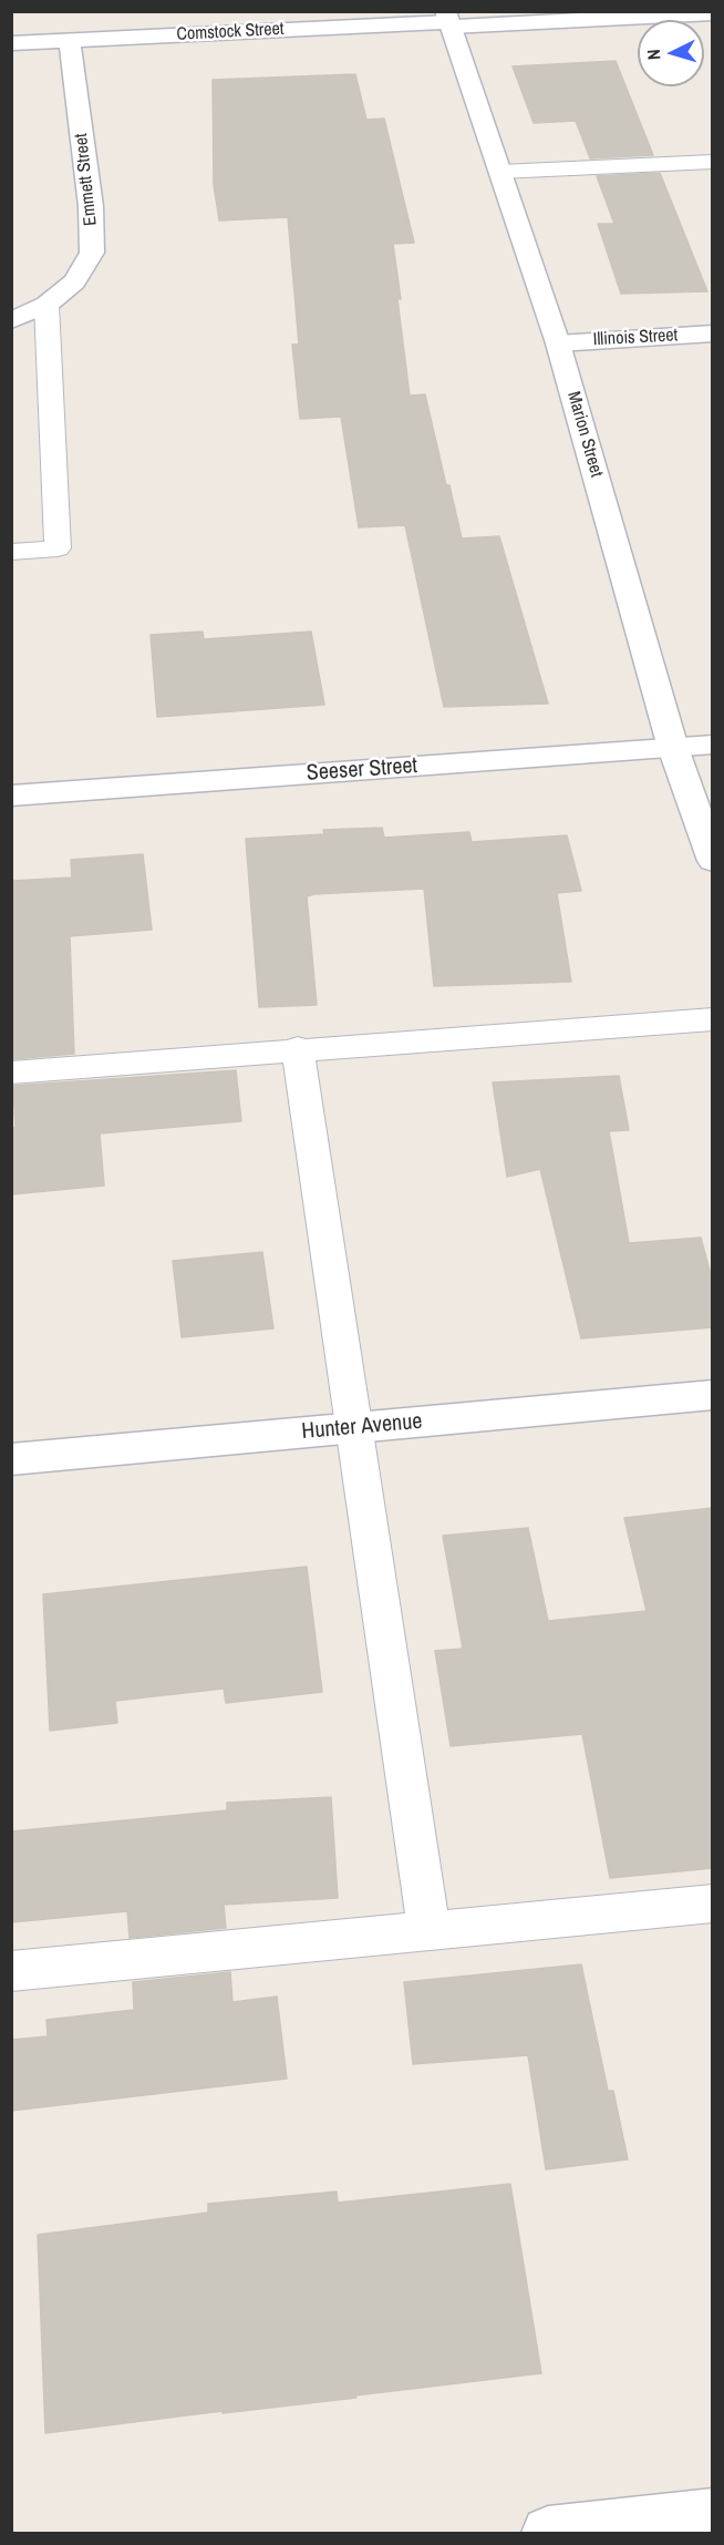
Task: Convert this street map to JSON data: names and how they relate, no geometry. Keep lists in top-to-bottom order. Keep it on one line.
{"streets":{"street":["Comstock Street","Emmett Street","Illinois Street","Marion Street","Seeser Street","Hunter Avenue"]},"crossings":[["Comstock Street","Emmett Street"],["Comstock Street","Marion Street"],["Illinois Street","Marion Street"],["Marion Street","Seeser Street"]],"north":"left"}
